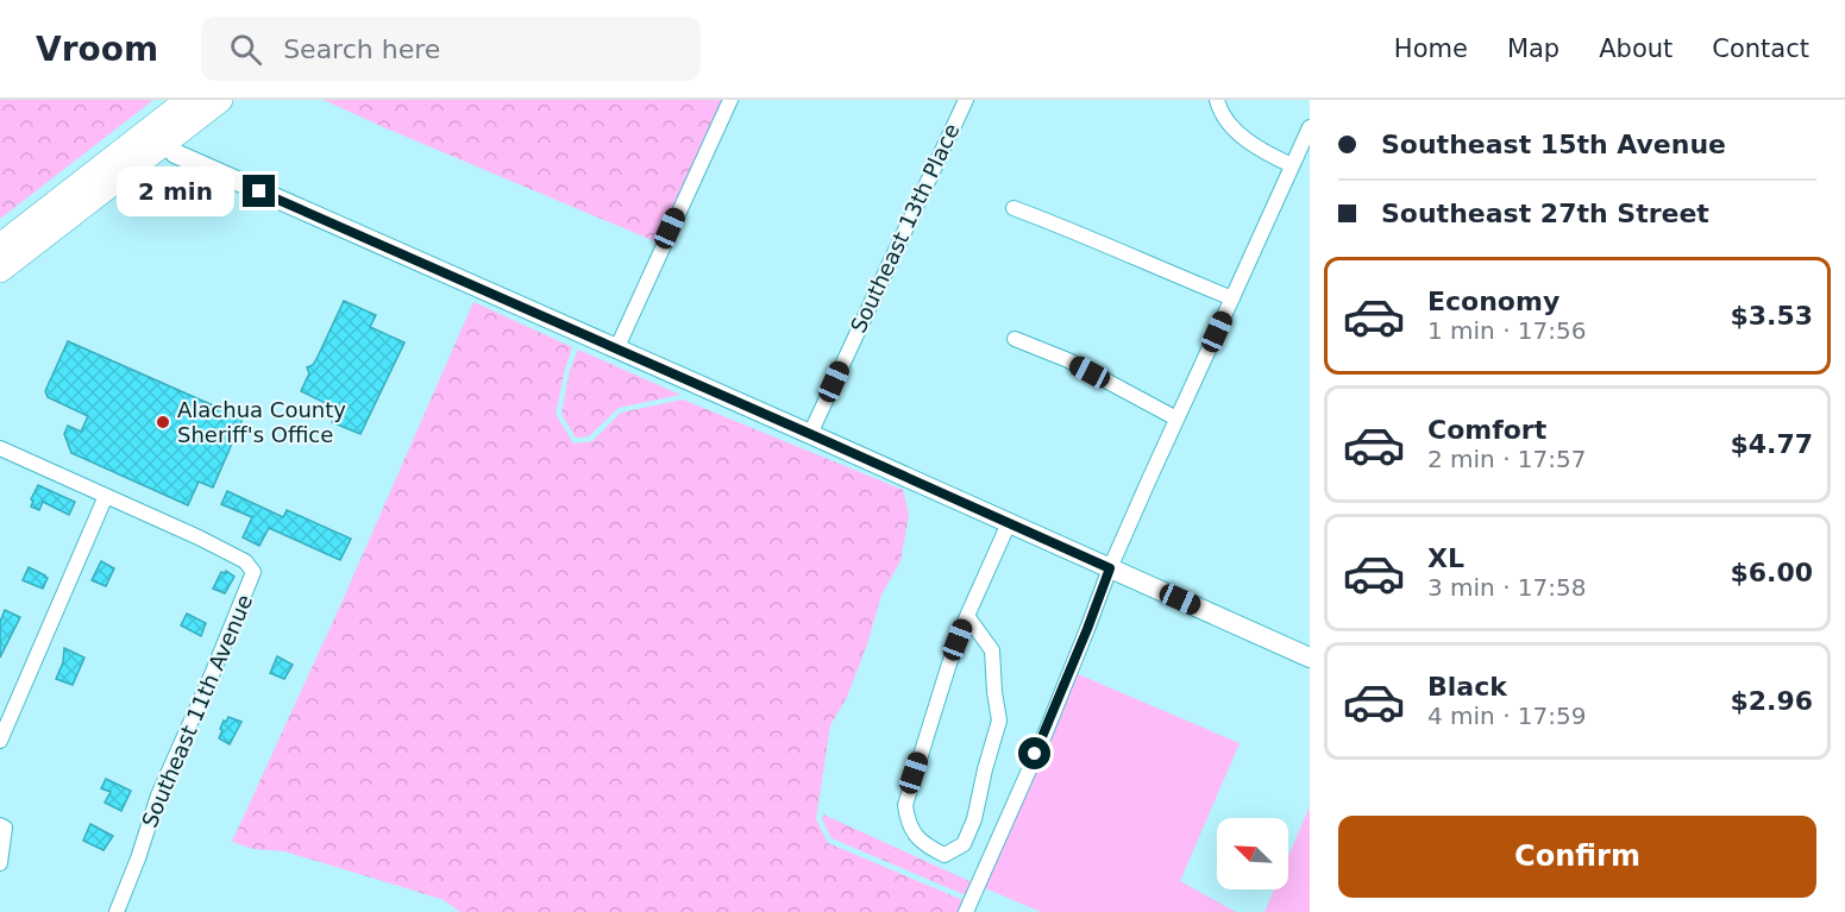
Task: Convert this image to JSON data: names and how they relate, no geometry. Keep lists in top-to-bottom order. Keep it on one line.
{"streets":{"street":["Southeast 13th Place","Southeast 11th Avenue"]},"places":["Alachua County Sheriff's Office"],"north":"top left","page":{"header":"Vroom","search":"Search here","nav":["Home","Map","About","Contact"],"banner":["Southeast 15th Avenue","Southeast 27th Street"],"bubble":"2 min","list":[{"name":"Economy","note":"1 min · 17:56","value":"$3.53"},{"name":"Comfort","note":"2 min · 17:57","value":"$4.77"},{"name":"XL","note":"3 min · 17:58","value":"$6.00"},{"name":"Black","note":"4 min · 17:59","value":"$2.96"}],"buttons":"Confirm"}}
